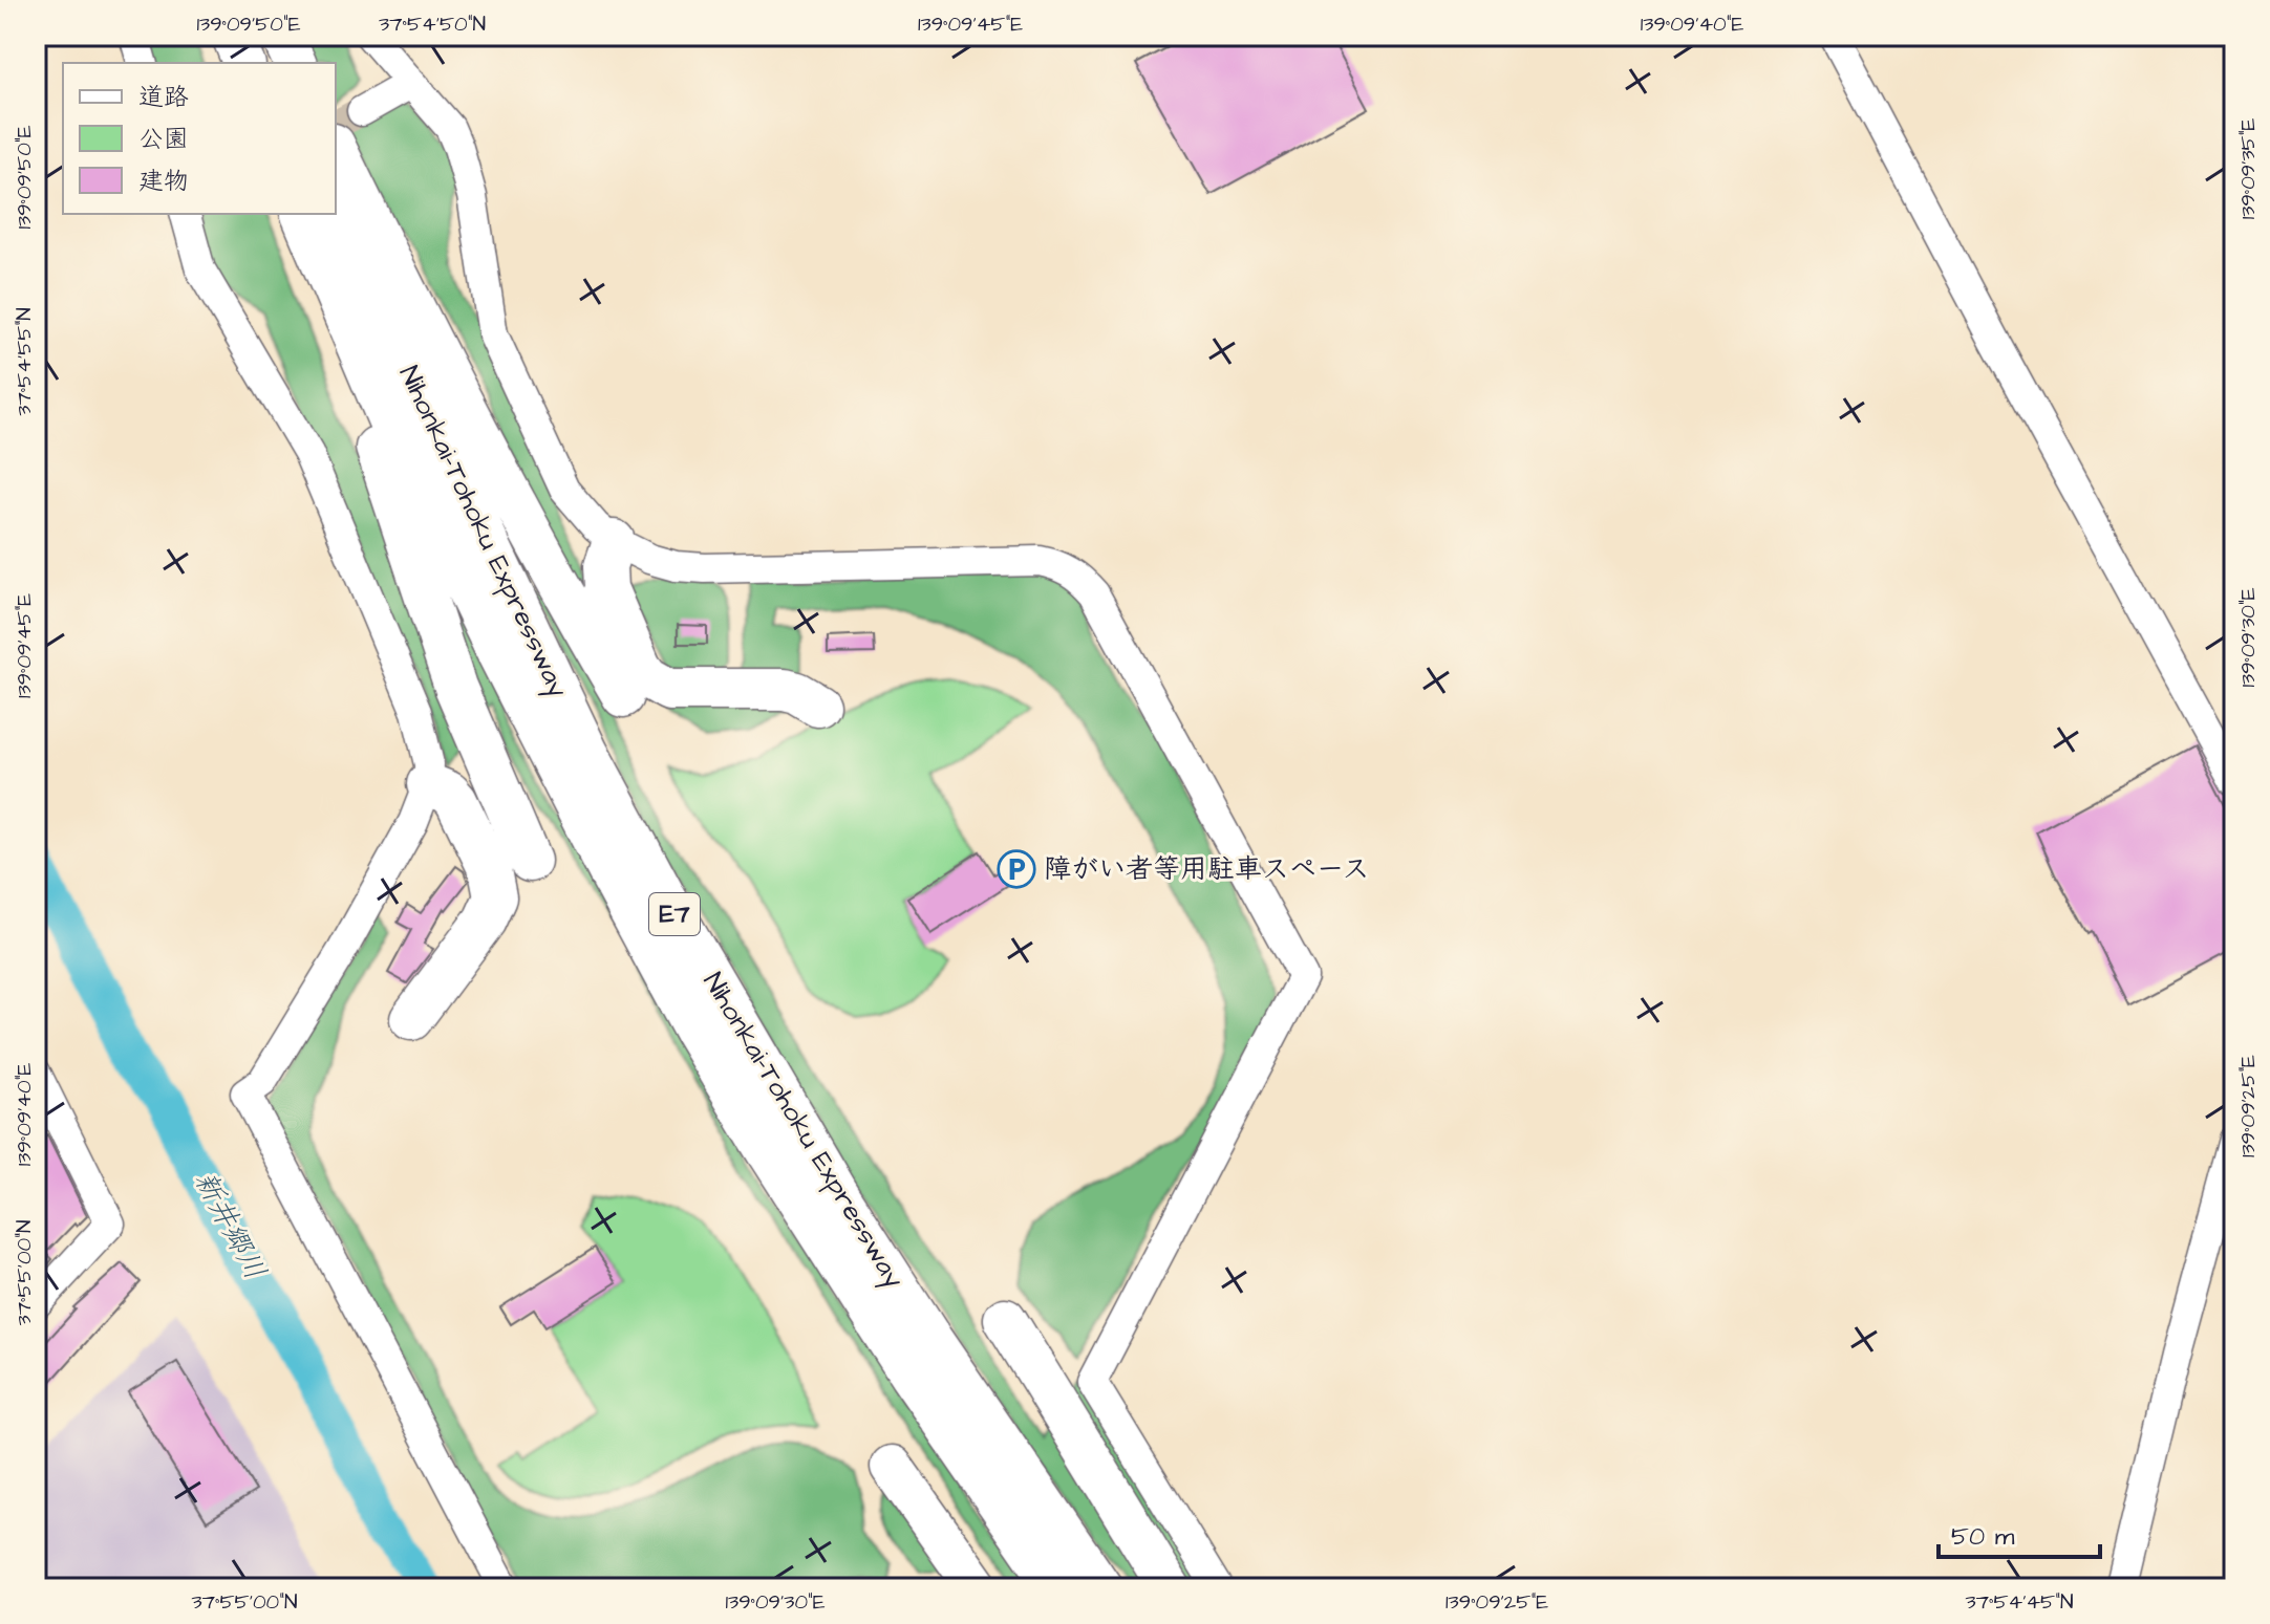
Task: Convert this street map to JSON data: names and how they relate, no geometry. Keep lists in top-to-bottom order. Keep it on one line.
{"streets":{"highway":["Nihonkai-Tohoku Expressway","E7"]},"water":["新井郷川"],"places":{"parking":["障がい者等用駐車スペース"]},"legend":["道路","公園","建物"],"scale_bar":"50 m","coordinates":["139°09'50\"E","37°54'50\"N","139°09'45\"E","139°09'40\"E","139°09'35\"E","37°54'55\"N","139°09'30\"E","139°09'25\"E","37°55'00\"N","37°54'45\"N"]}
